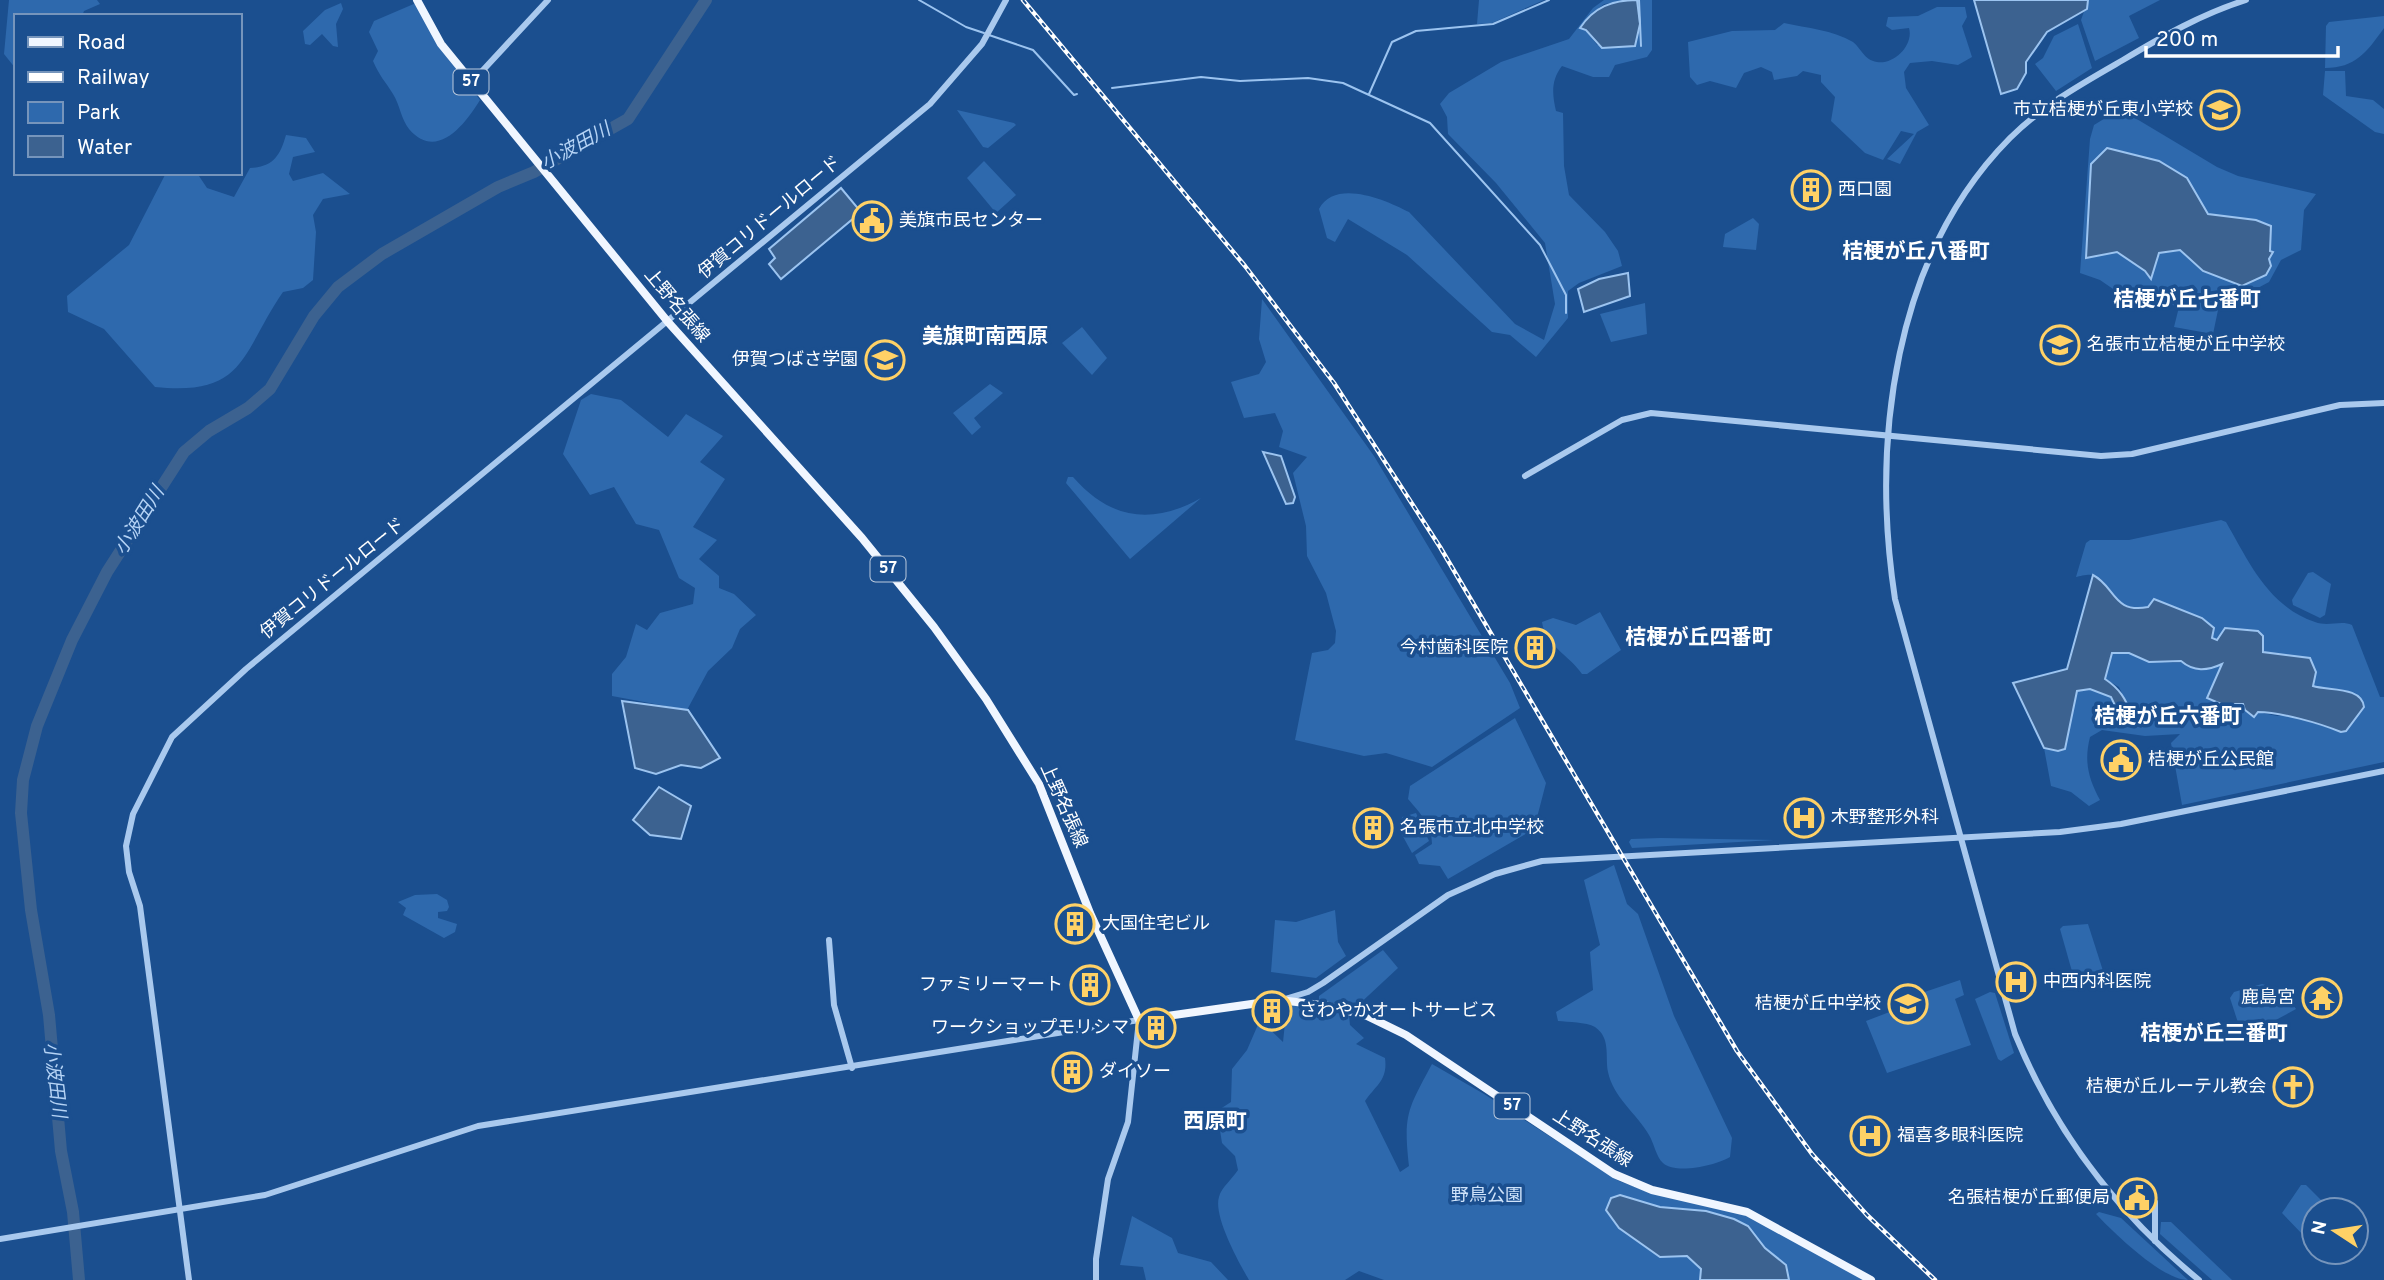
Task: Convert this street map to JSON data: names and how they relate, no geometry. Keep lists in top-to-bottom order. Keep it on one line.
{"streets":{"main road":["57","上野名張線"],"street":["伊賀コリドールロード"]},"crossings":[["伊賀コリドールロード","上野名張線"]],"districts":["桔梗が丘八番町","桔梗が丘七番町","美旗町南西原","桔梗が丘四番町","桔梗が丘六番町","桔梗が丘三番町","西原町"],"water":["小波田川"],"parks":["野鳥公園"],"places":{"school or university":["市立桔梗が丘東小学校","名張市立桔梗が丘中学校","伊賀つばさ学園","桔梗が丘中学校"],"building":["西口園","今村歯科医院","名張市立北中学校","大国住宅ビル","ファミリーマート","さわやかオートサービス","ワークショップモリシマ","ダイソー"],"public building":["美旗市民センター","桔梗が丘公民館","名張桔梗が丘郵便局"],"hospital":["木野整形外科","中西内科医院","福喜多眼科医院"],"temple":["鹿島宮"],"church":["桔梗が丘ルーテル教会"]},"legend":["Road","Railway","Park","Water"],"scale_bar":"200 m","north":"left"}
